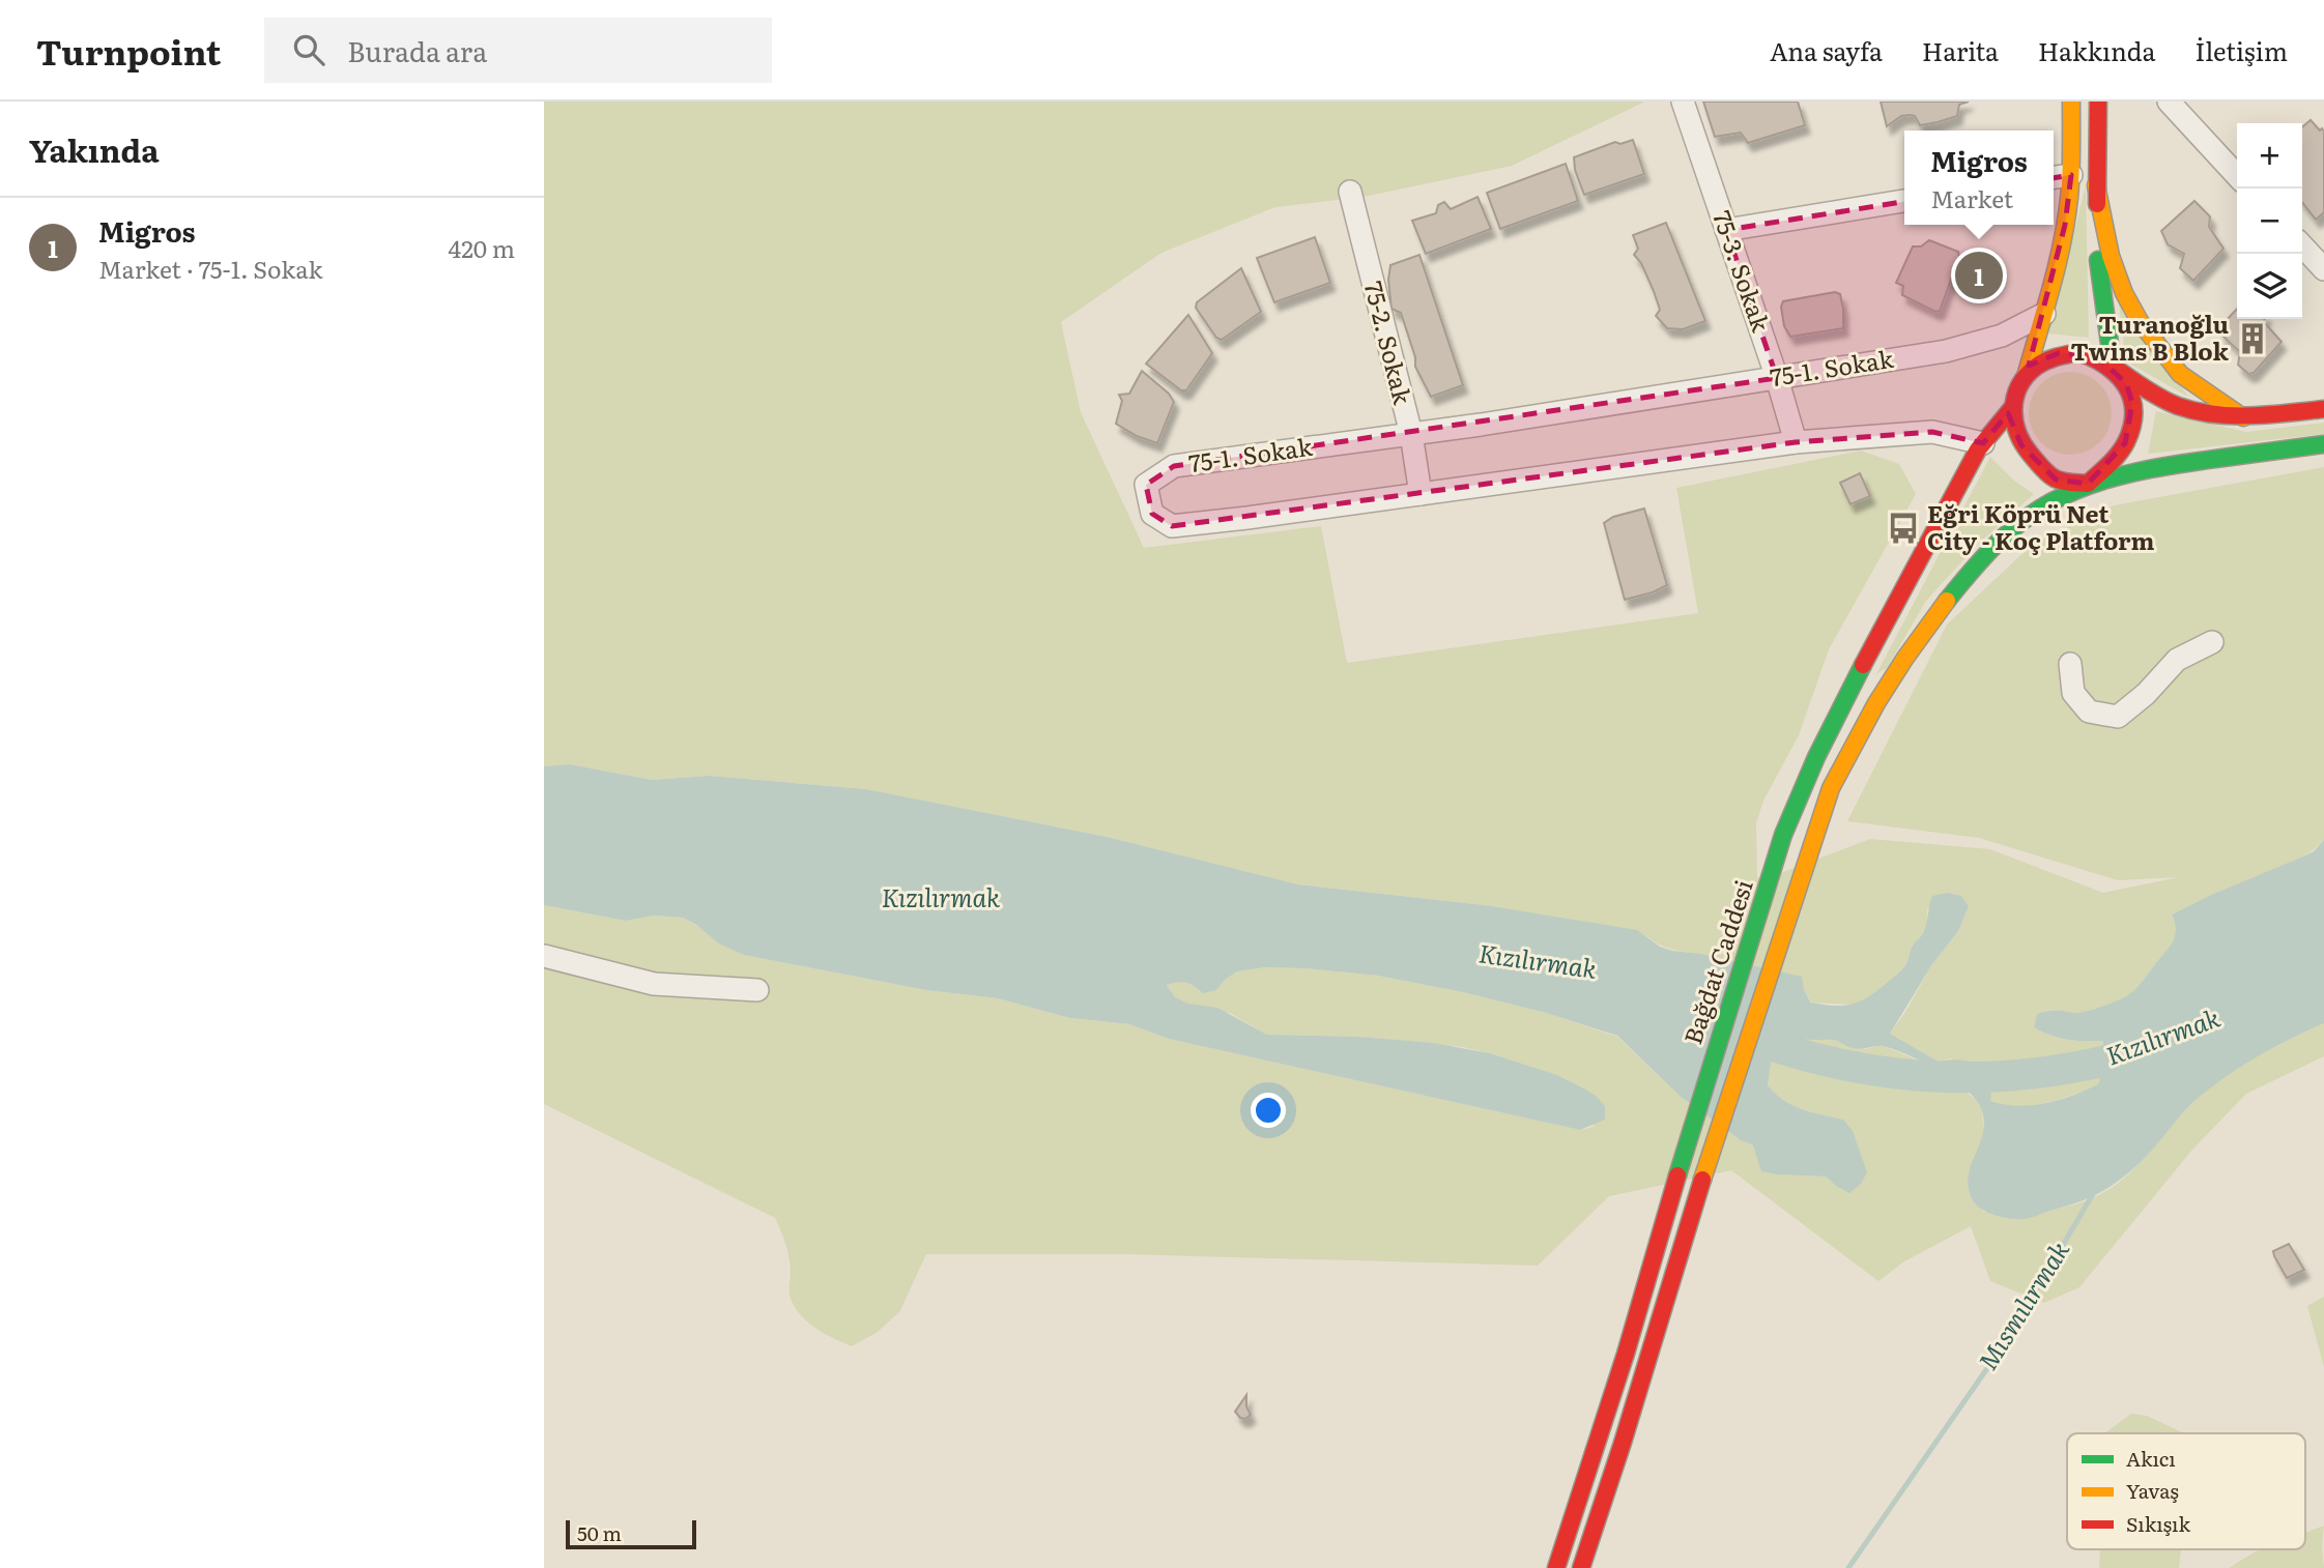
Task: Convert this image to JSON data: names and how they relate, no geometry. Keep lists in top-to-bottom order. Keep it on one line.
{"streets":{"main road":["Bağdat Caddesi"],"street":["75-3. Sokak","75-2. Sokak","75-1. Sokak"]},"crossings":[["75-3. Sokak","75-1. Sokak"],["75-2. Sokak","75-1. Sokak"],["75-1. Sokak","Bağdat Caddesi"]],"water":["Kızılırmak","Mısmılırmak"],"places":{"building":["Turanoğlu Twins B Blok"],"bus stop":["Eğri Köprü Net City - Koç Platform"]},"legend":["Akıcı","Yavaş","Sıkışık"],"scale_bar":"50 m","page":{"header":"Turnpoint","search":"Burada ara","nav":["Ana sayfa","Harita","Hakkında","İletişim"],"heading":"Yakında","map_buttons":["+","−"],"popup":["Migros","Market"],"list":[{"mark":"1","name":"Migros","note":"Market · 75-1. Sokak","value":"420 m"}],"pins":"1","scale":"50 m"}}
